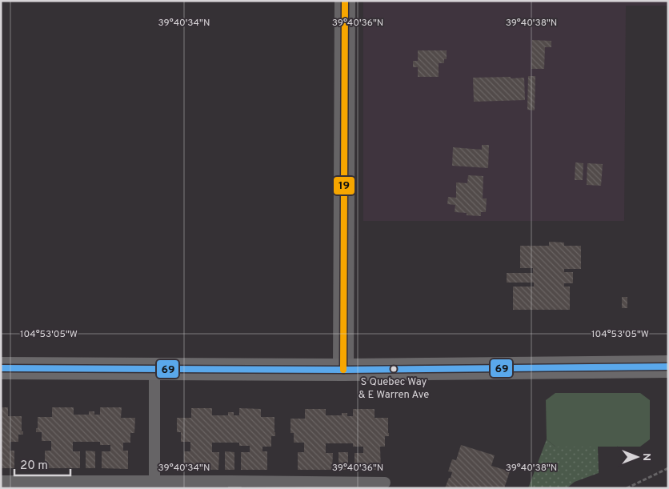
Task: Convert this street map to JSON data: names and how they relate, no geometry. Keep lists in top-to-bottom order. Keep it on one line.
{"places":["S Quebec Way & E Warren Ave"],"lines":["transit line 19","transit line 69"],"scale_bar":"20 m","north":"right","coordinates":["39°40'34\"N","39°40'36\"N","39°40'38\"N","104°53'05\"W"]}
